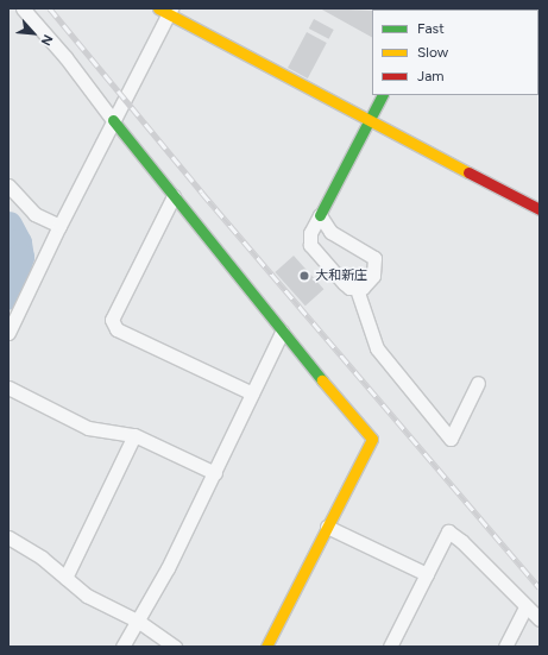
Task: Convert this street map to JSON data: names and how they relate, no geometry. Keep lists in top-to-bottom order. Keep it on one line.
{"places":["大和新庄"],"legend":["Fast","Slow","Jam"],"north":"bottom right"}
